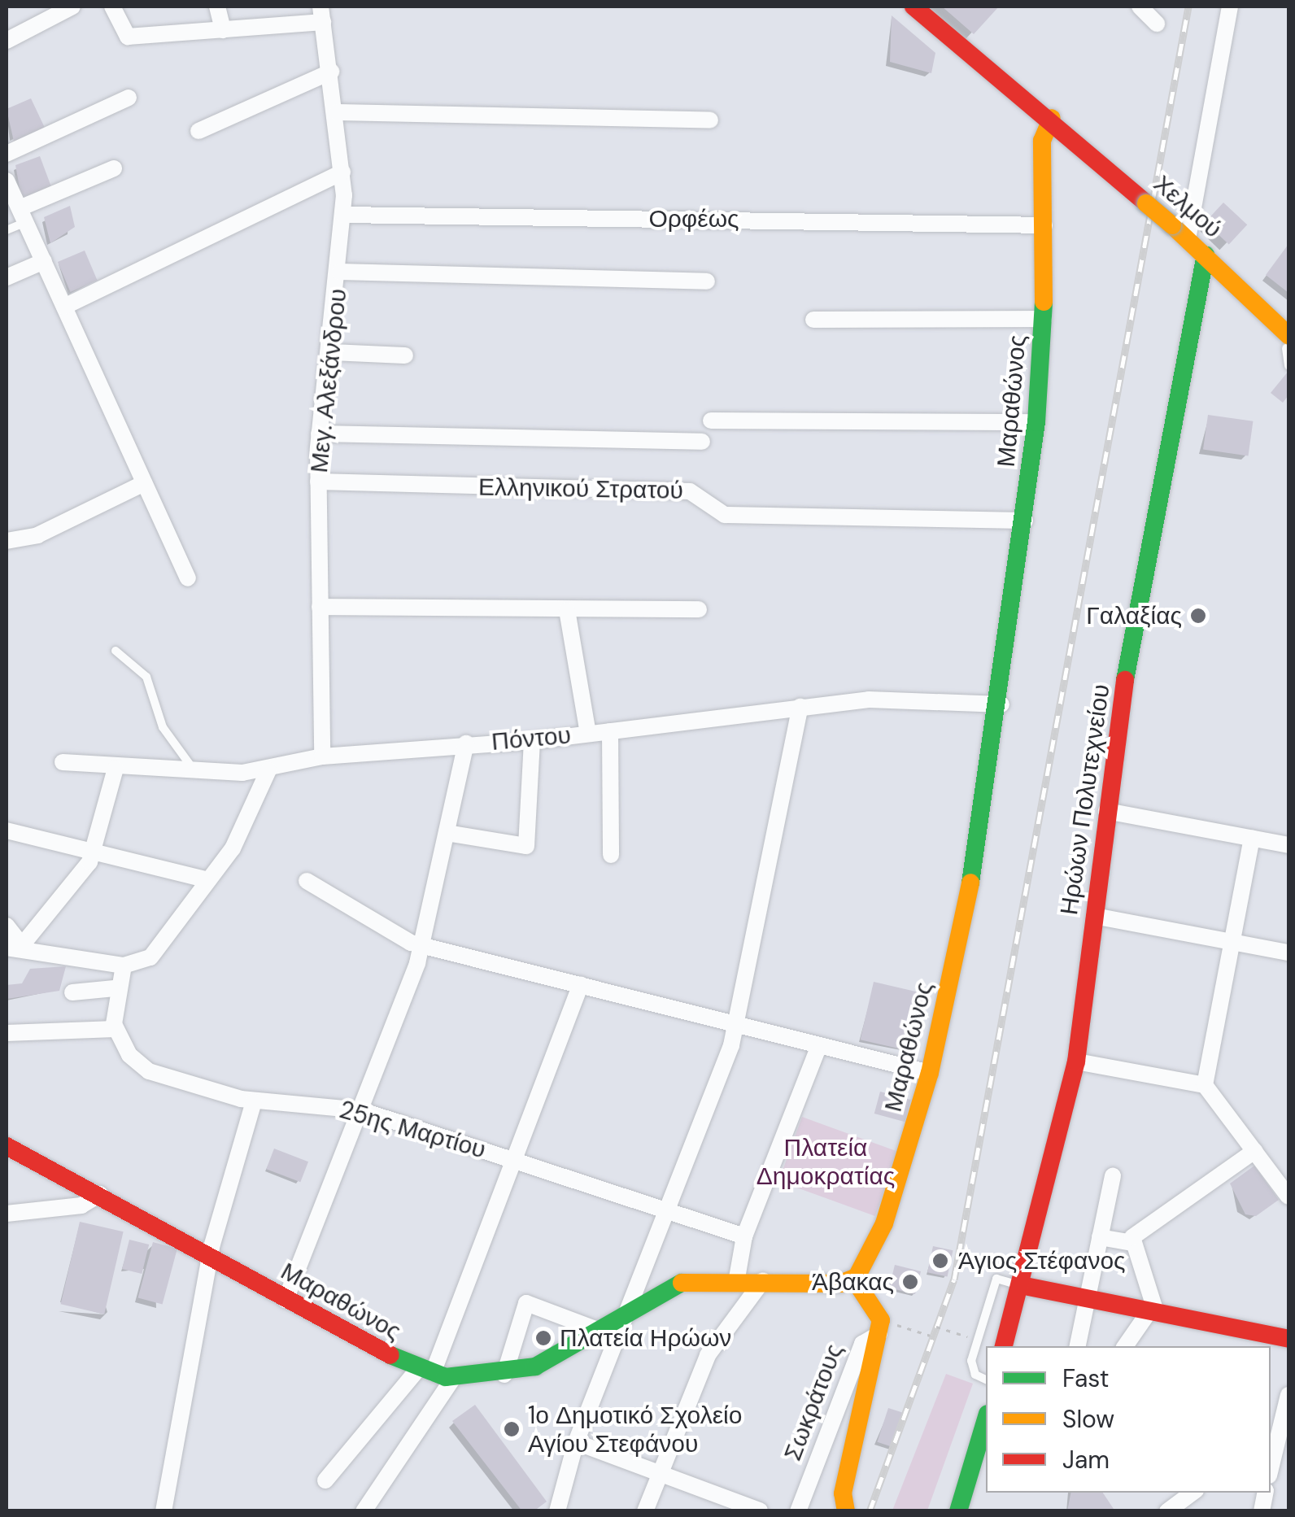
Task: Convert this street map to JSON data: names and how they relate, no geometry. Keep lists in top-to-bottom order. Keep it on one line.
{"streets":{"main road":["Χελμού","Μαραθώνος","Ηρώων Πολυτεχνείου"],"street":["Ορφέως","Μεγ. Αλεξάνδρου","Ελληνικού Στρατού","Πόντου","25ης Μαρτίου","Σωκράτους"]},"crossings":[["Χελμού","Μαραθώνος"],["Χελμού","Ηρώων Πολυτεχνείου"],["Ορφέως","Μεγ. Αλεξάνδρου"],["Ορφέως","Μαραθώνος"],["Μεγ. Αλεξάνδρου","Ελληνικού Στρατού"],["Μεγ. Αλεξάνδρου","Πόντου"],["Μαραθώνος","Ελληνικού Στρατού"],["Μαραθώνος","Πόντου"]],"parks":["Πλατεία Δημοκρατίας"],"places":["Γαλαξίας","Άγιος Στέφανος","Άβακας","Πλατεία Ηρώων","1ο Δημοτικό Σχολείο Αγίου Στεφάνου"],"legend":["Fast","Slow","Jam"]}
